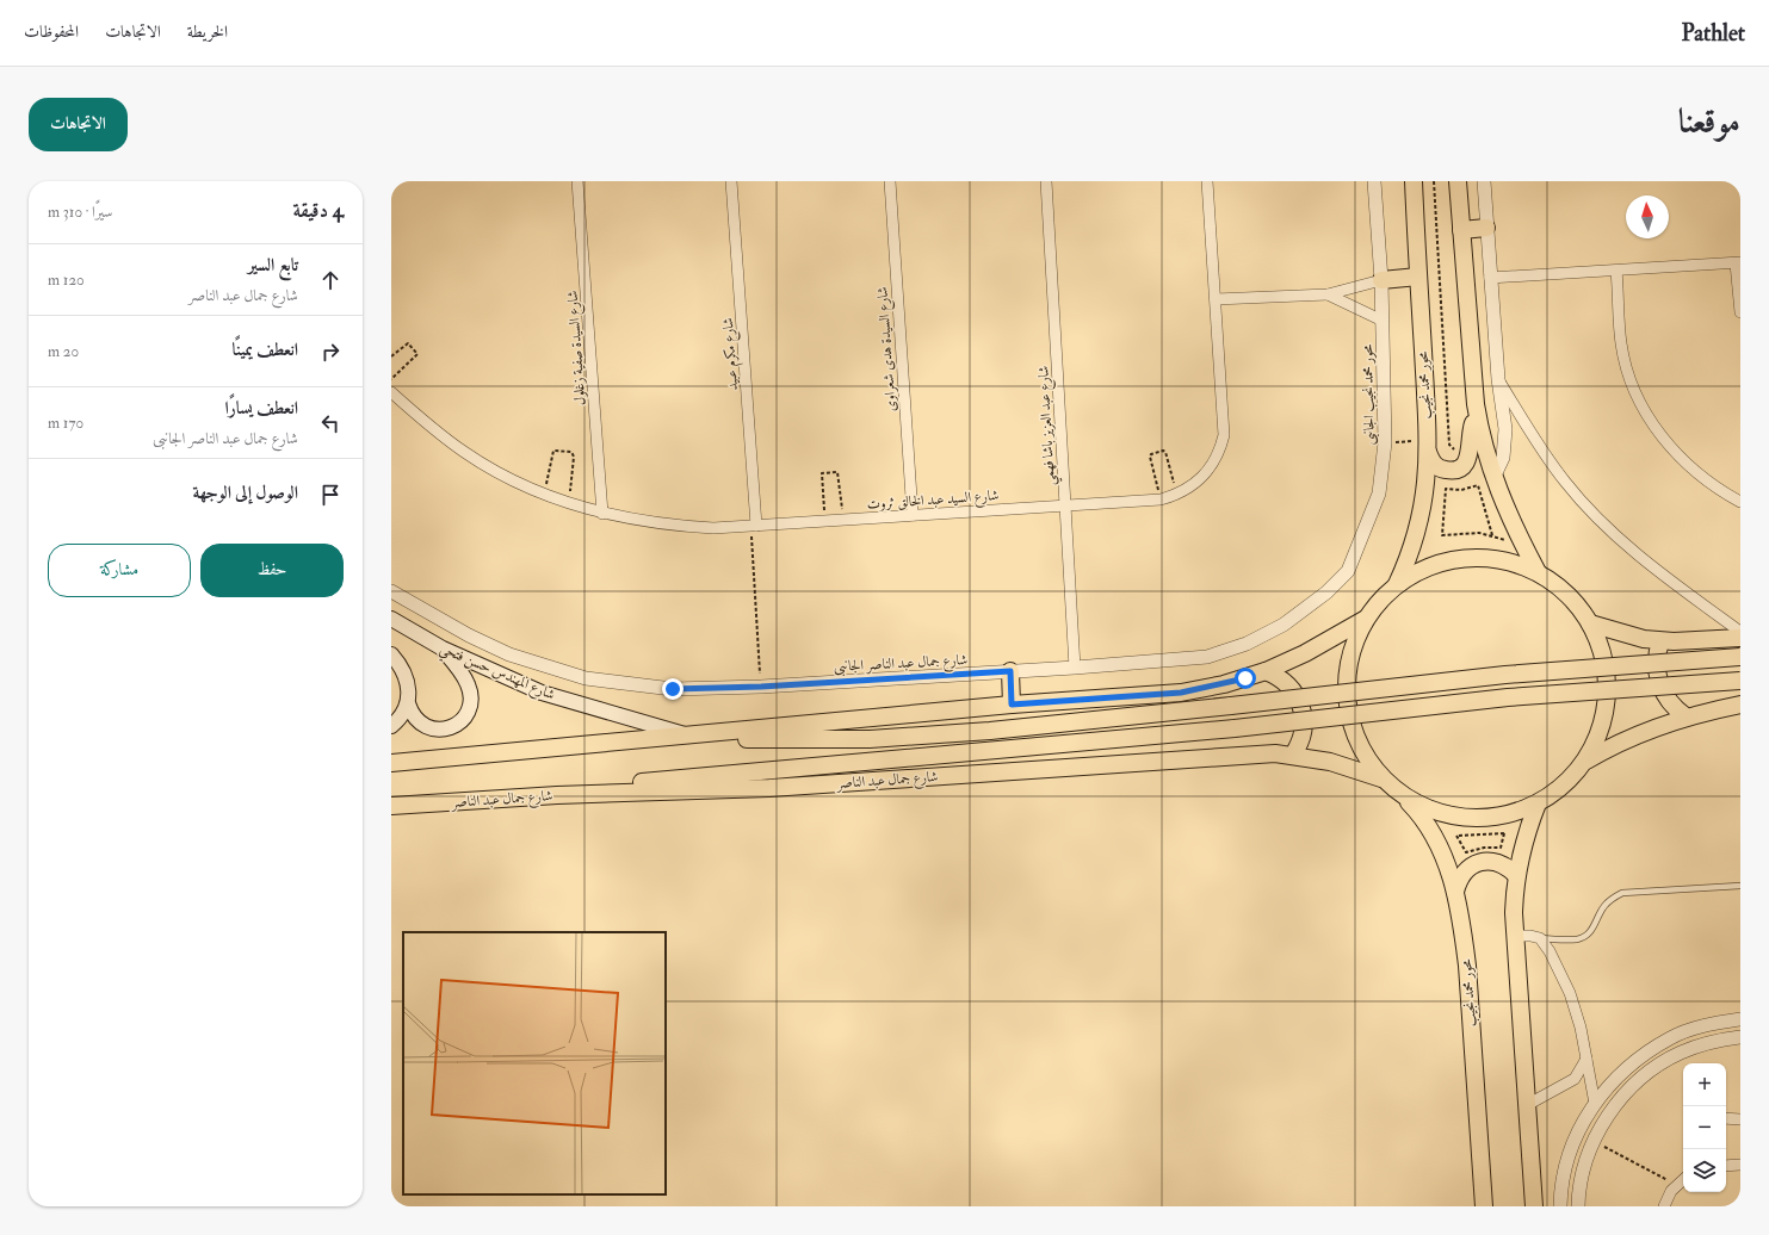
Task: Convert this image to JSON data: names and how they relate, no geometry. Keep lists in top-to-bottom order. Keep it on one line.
{"streets":{"main road":["محور محمد نجيب","شارع المهندس حسن فتحي","شارع جمال عبد الناصر"],"street":["شارع السيدة صفية زغلول","شارع السيدة هدى شعراوى","شارع مكرم عبيد","محور محمد نجيب الجانبى","شارع عبد العزيز باشا فهمي","شارع السيد عبد الخالق ثروت","شارع جمال عبد الناصر الجانبى"]},"crossings":[["شارع السيدة صفية زغلول","شارع السيد عبد الخالق ثروت"],["شارع السيدة هدى شعراوى","شارع السيد عبد الخالق ثروت"],["شارع مكرم عبيد","شارع السيد عبد الخالق ثروت"],["محور محمد نجيب الجانبى","شارع جمال عبد الناصر الجانبى"],["شارع عبد العزيز باشا فهمي","شارع السيد عبد الخالق ثروت"],["شارع عبد العزيز باشا فهمي","شارع جمال عبد الناصر الجانبى"]],"north":"top","page":{"header":"Pathlet","nav":["الخريطة","الاتجاهات","المحفوظات"],"title":"موقعنا","buttons":["الاتجاهات",["حفظ","مشاركة"]],"heading":["4 دقيقة","سيرًا · 310 m"],"list":[["تابع السير","شارع جمال عبد الناصر","120 m"],["انعطف يمينًا","20 m"],["انعطف يسارًا","شارع جمال عبد الناصر الجانبى","170 m"],"الوصول إلى الوجهة"],"map_buttons":["+","−"]}}
